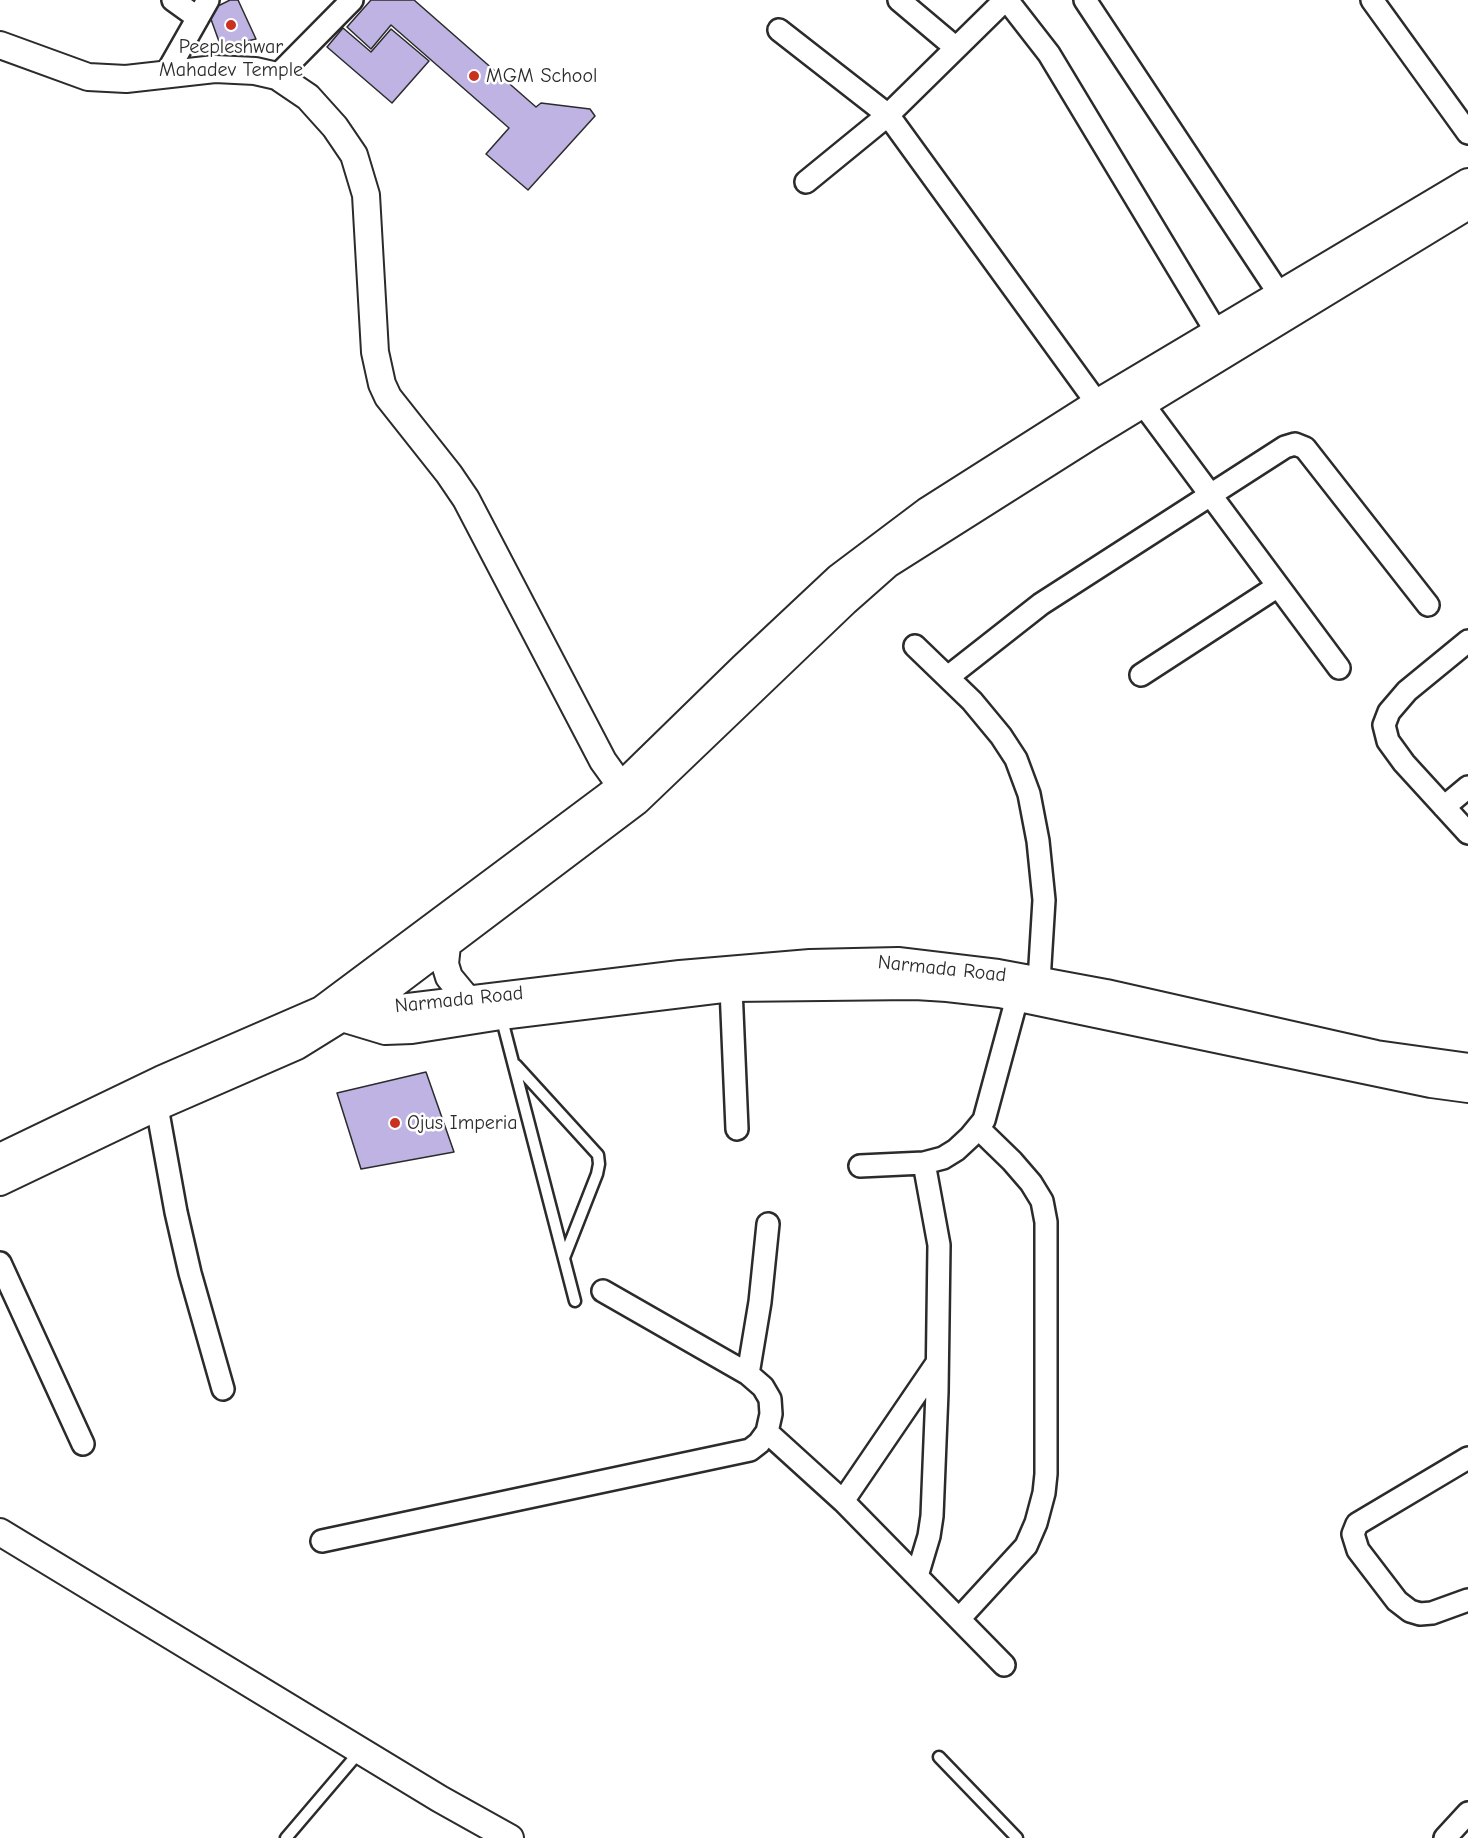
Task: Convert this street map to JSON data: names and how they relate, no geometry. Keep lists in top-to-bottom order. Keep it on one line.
{"streets":{"street":["Narmada Road"]},"places":["Peepleshwar Mahadev Temple","MGM School","Ojus Imperia"]}
